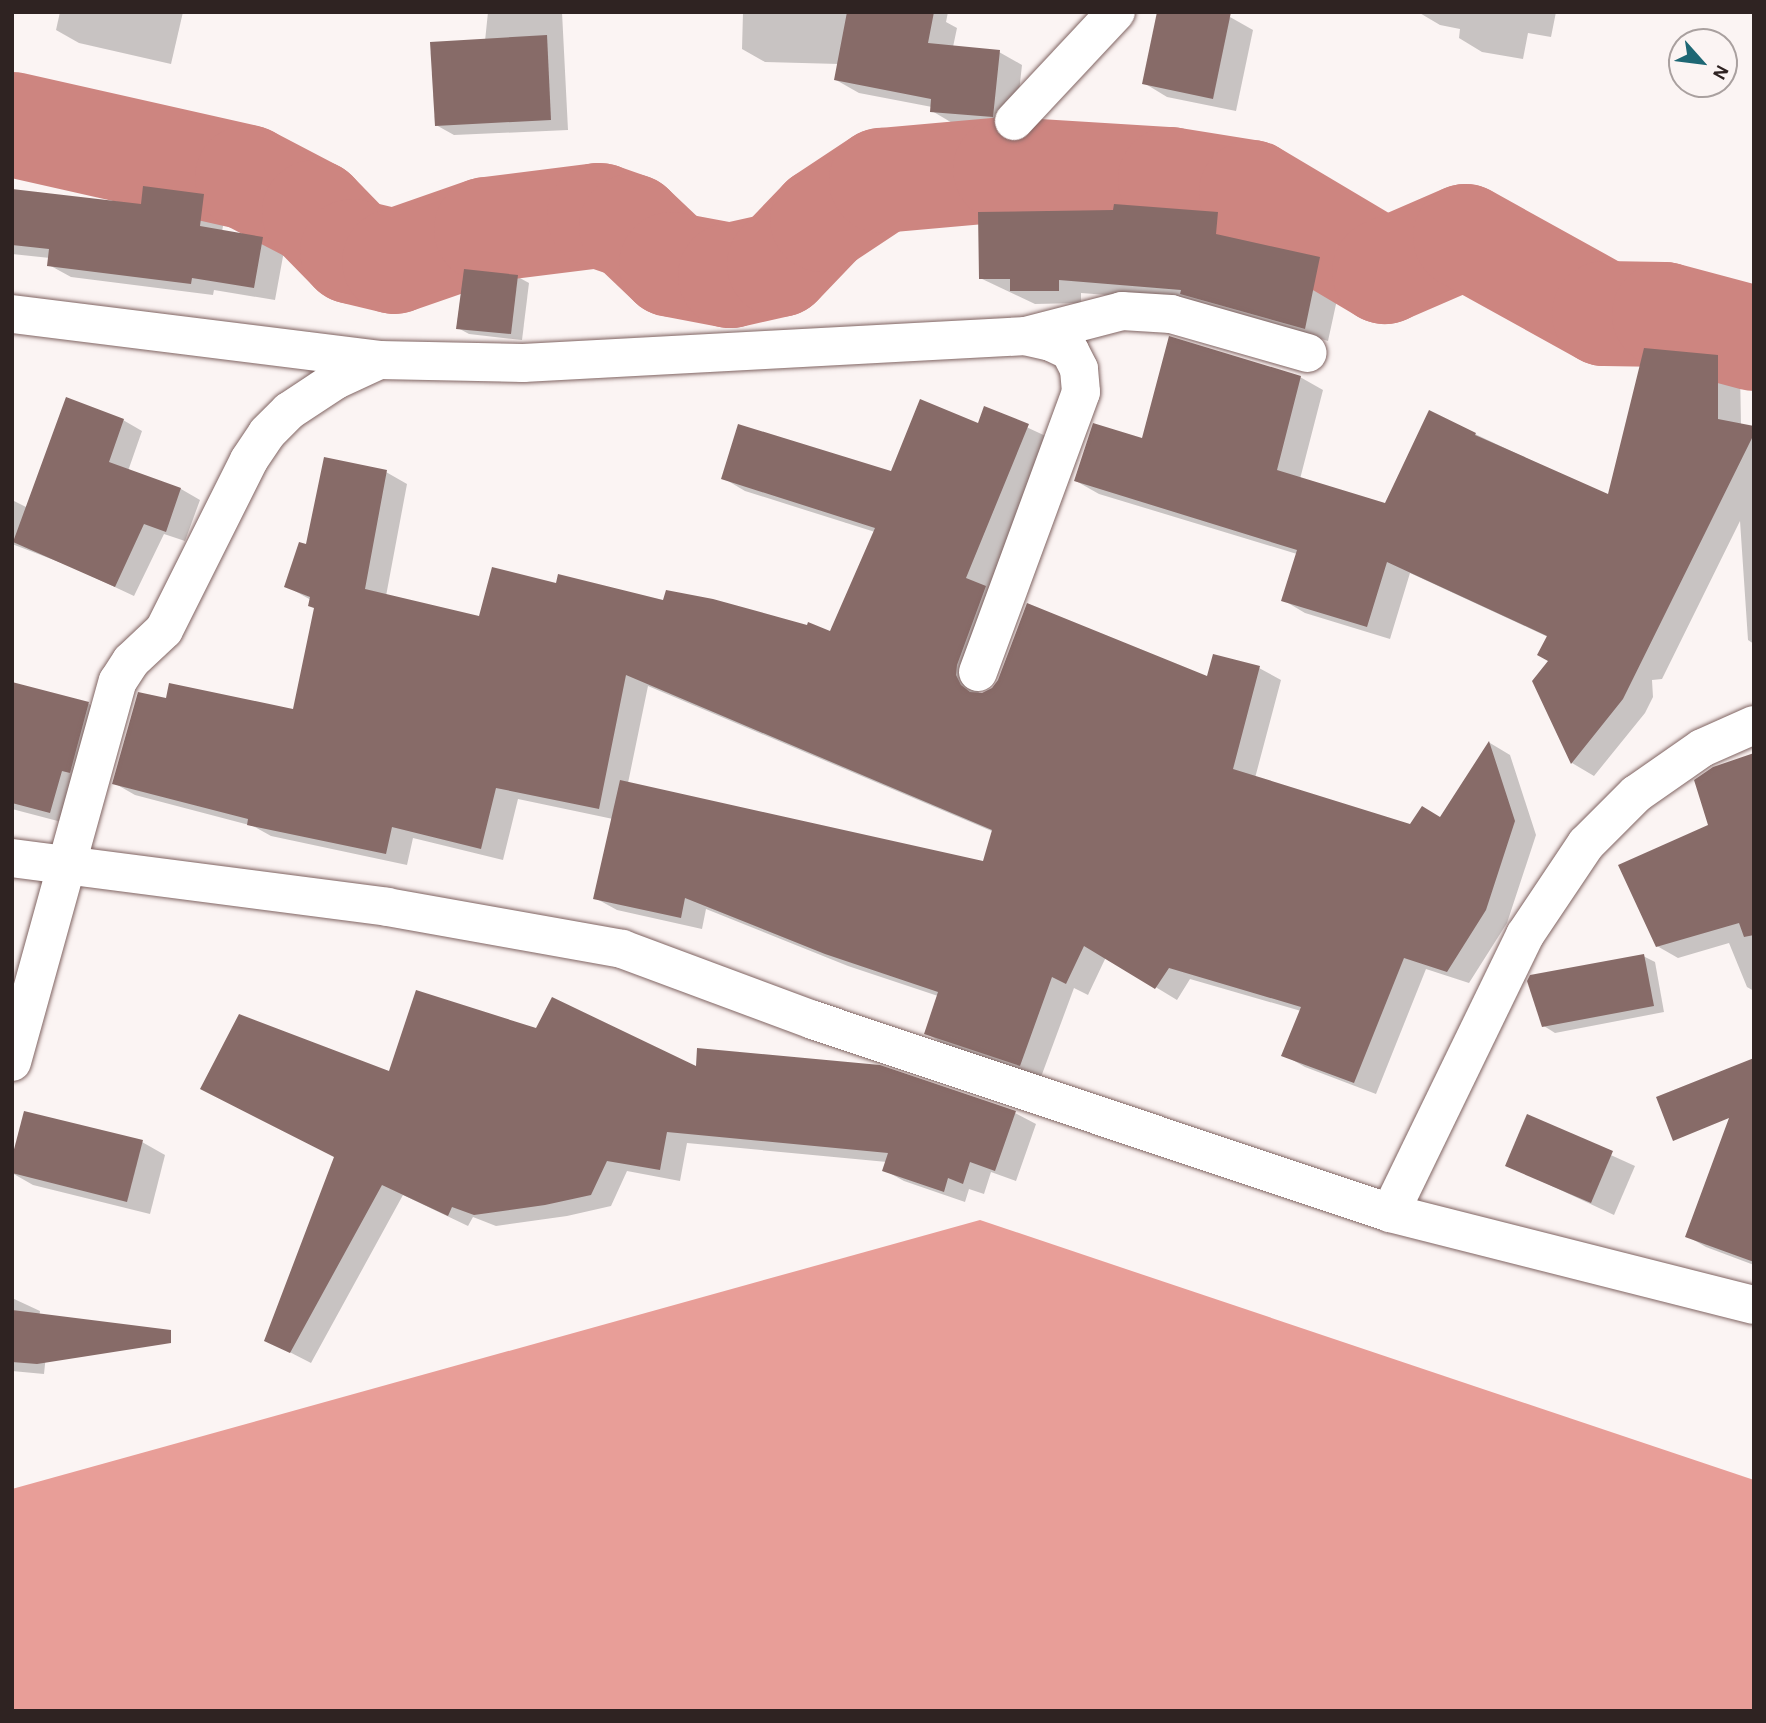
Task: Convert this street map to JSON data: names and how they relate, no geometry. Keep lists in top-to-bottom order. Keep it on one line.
{"north":"bottom right"}
